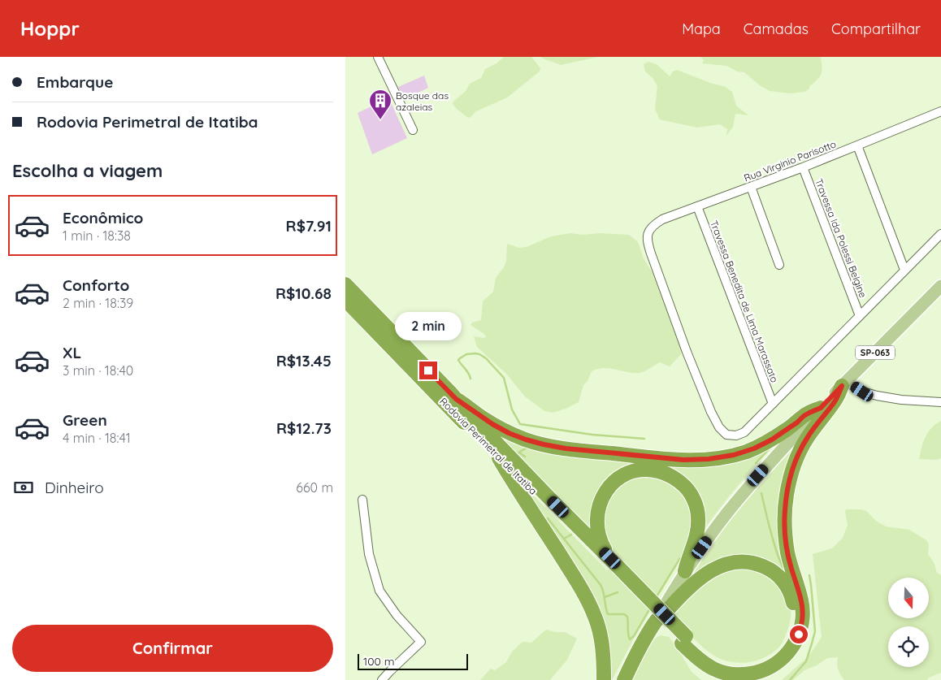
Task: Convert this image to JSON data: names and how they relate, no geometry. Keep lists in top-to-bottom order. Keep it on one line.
{"streets":{"highway":["SP-063","Rodovia Perimetral de Itatiba"],"street":["Rua Virginio Parisotto","Travessa Ida Polessi Belgine","Travessa Benedita de Lima Marassato"]},"crossings":[["Rua Virginio Parisotto","Travessa Ida Polessi Belgine"],["Rua Virginio Parisotto","Travessa Benedita de Lima Marassato"]],"places":{"building":["Bosque das azaleias"]},"scale_bar":"100 m","north":"bottom","page":{"header":"Hoppr","nav":["Mapa","Camadas","Compartilhar"],"banner":["Embarque","Rodovia Perimetral de Itatiba"],"heading":"Escolha a viagem","list":[{"name":"Econômico","note":"1 min · 18:38","value":"R$7.91"},{"name":"Conforto","note":"2 min · 18:39","value":"R$10.68"},{"name":"XL","note":"3 min · 18:40","value":"R$13.45"},{"name":"Green","note":"4 min · 18:41","value":"R$12.73"}],"bubble":"2 min","pay":["Dinheiro","660 m"],"buttons":"Confirmar","scale":"100 m"}}
